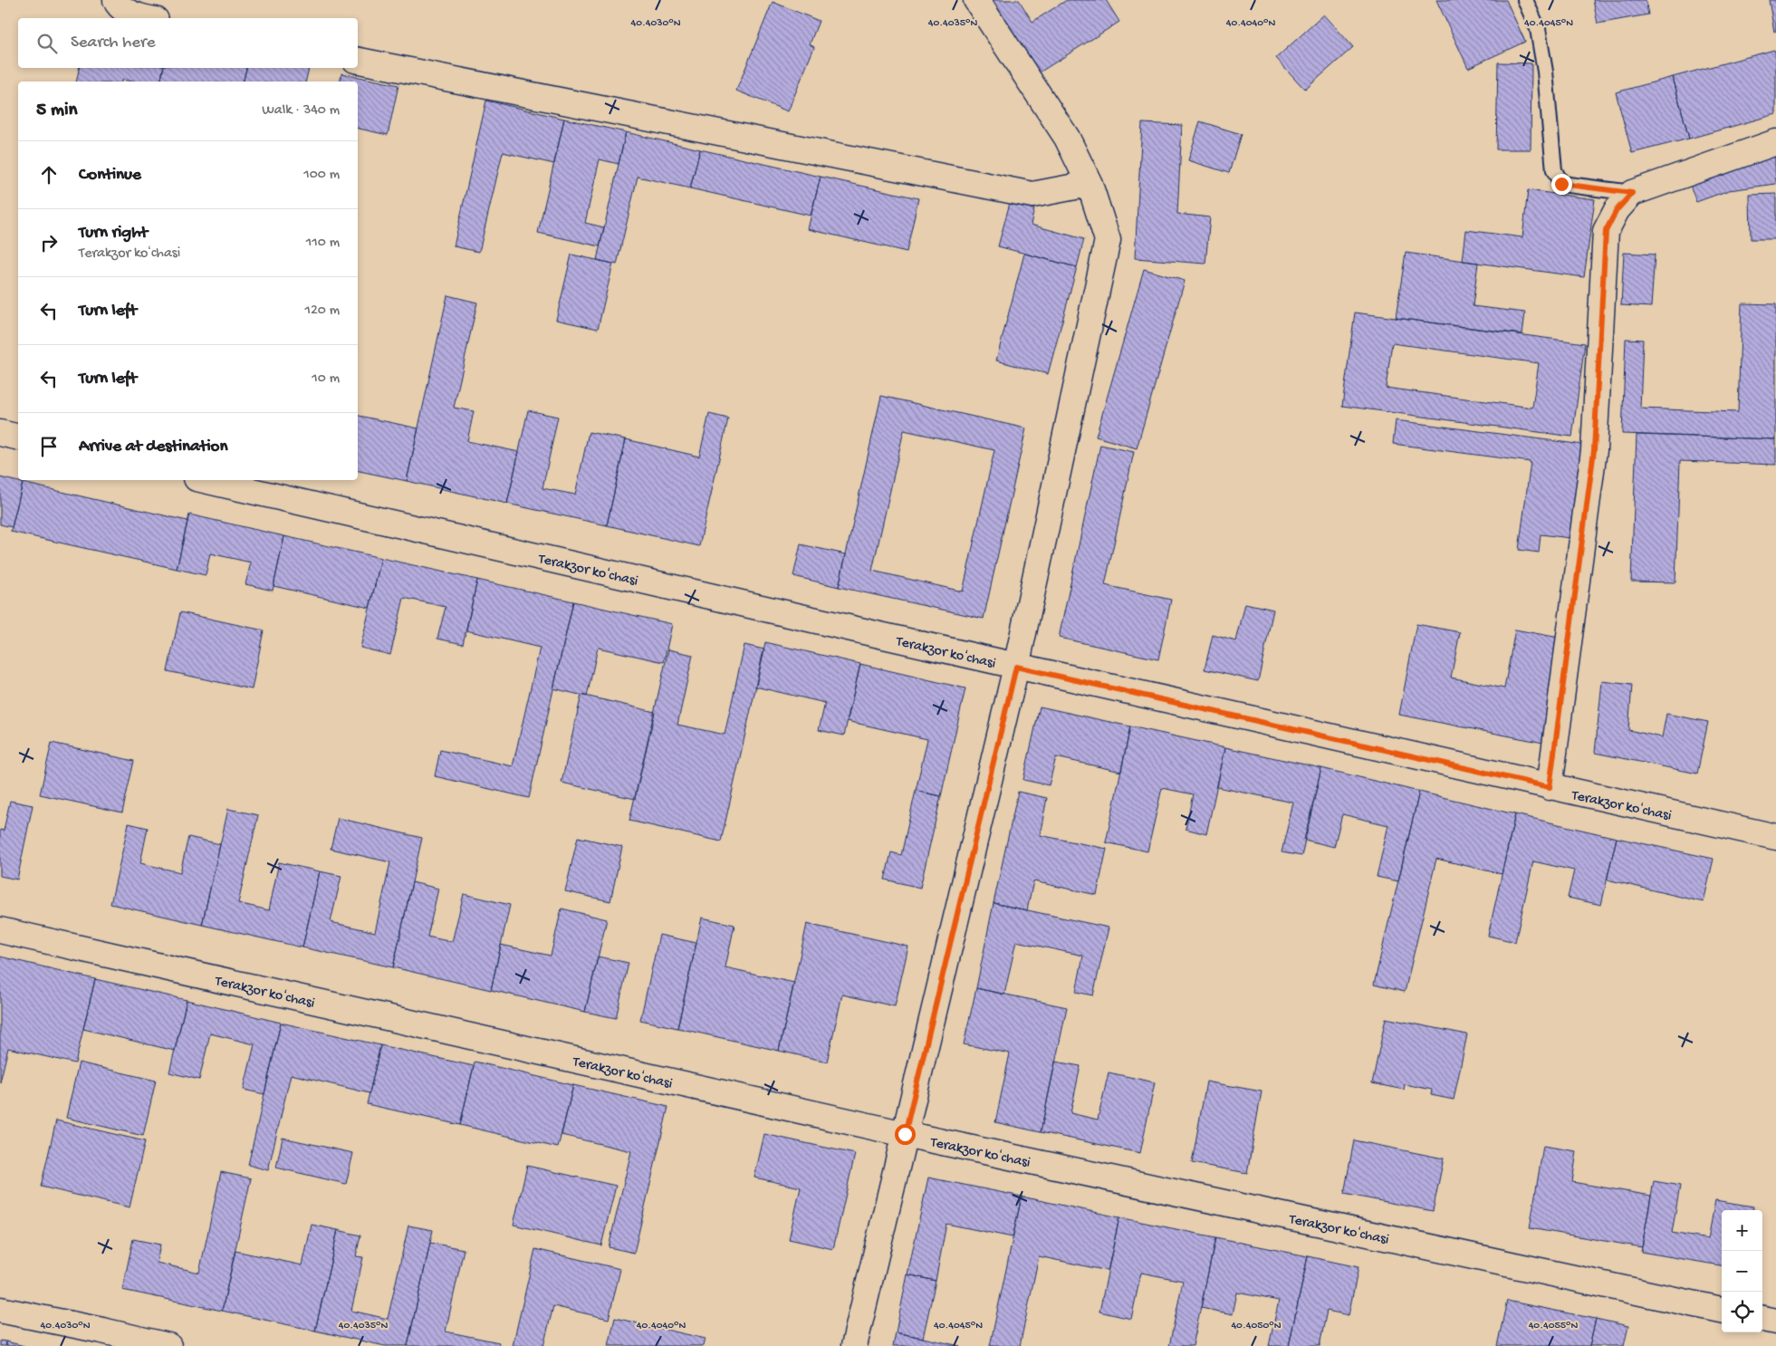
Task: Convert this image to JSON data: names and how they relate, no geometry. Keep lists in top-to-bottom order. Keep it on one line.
{"streets":{"street":["Terakzor koʻchasi"]},"page":{"search":"Search here","heading":["5 min","Walk · 340 m"],"list":[["Continue","100 m"],["Turn right","Terakzor koʻchasi","110 m"],["Turn left","120 m"],["Turn left","10 m"],"Arrive at destination"],"map_buttons":["+","−"]},"coordinates":["40.4030°N","40.4035°N","40.4040°N","40.4045°N","40.4050°N","40.4055°N"]}
